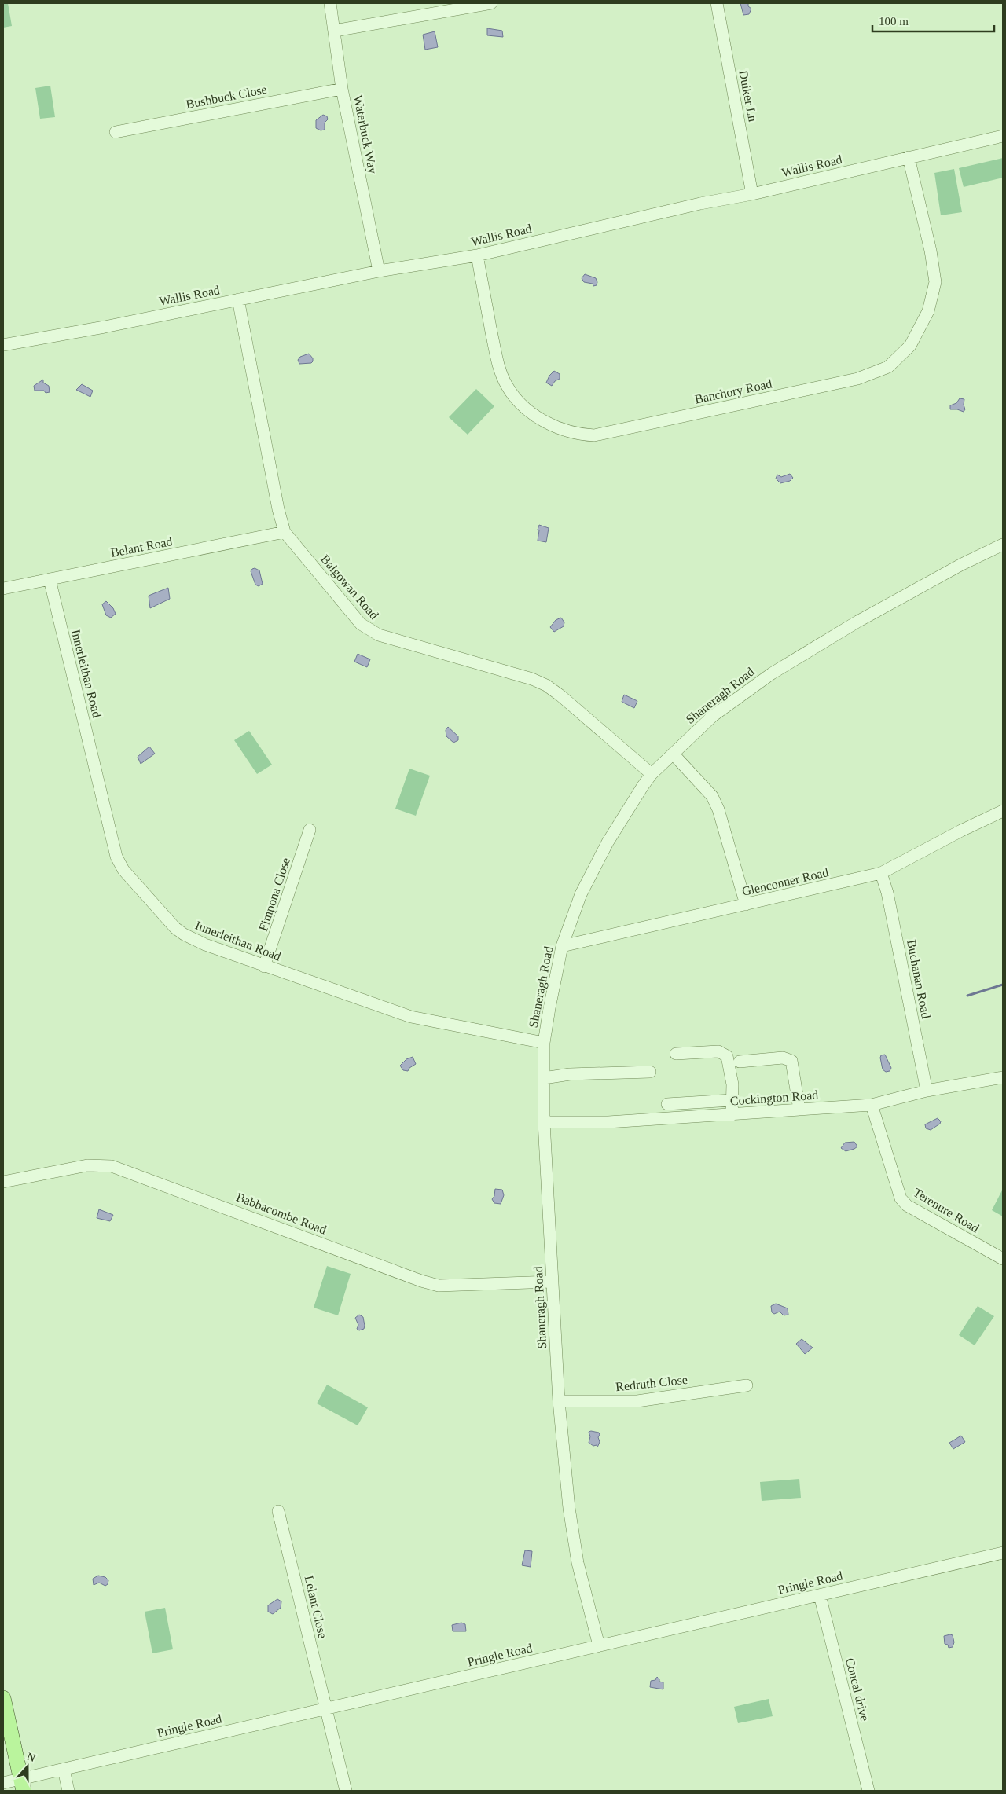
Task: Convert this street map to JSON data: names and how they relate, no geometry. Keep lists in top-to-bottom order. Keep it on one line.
{"streets":{"street":["Duiker Ln","Bushbuck Close","Waterbuck Way","Wallis Road","Banchory Road","Belant Road","Balgowan Road","Innerleithan Road","Shaneragh Road","Glenconner Road","Fimpona Close","Buchanan Road","Cockington Road","Terenure Road","Babbacombe Road","Redruth Close","Pringle Road","Lelant Close","Coucal drive"]},"crossings":[["Duiker Ln","Wallis Road"],["Bushbuck Close","Waterbuck Way"],["Waterbuck Way","Wallis Road"],["Wallis Road","Banchory Road"],["Wallis Road","Balgowan Road"],["Belant Road","Balgowan Road"],["Belant Road","Innerleithan Road"],["Balgowan Road","Shaneragh Road"],["Innerleithan Road","Shaneragh Road"],["Innerleithan Road","Fimpona Close"],["Shaneragh Road","Glenconner Road"],["Shaneragh Road","Cockington Road"],["Shaneragh Road","Babbacombe Road"],["Shaneragh Road","Redruth Close"],["Shaneragh Road","Pringle Road"],["Glenconner Road","Buchanan Road"],["Buchanan Road","Cockington Road"],["Cockington Road","Terenure Road"],["Pringle Road","Lelant Close"],["Pringle Road","Coucal drive"]],"scale_bar":"100 m","north":"top"}
